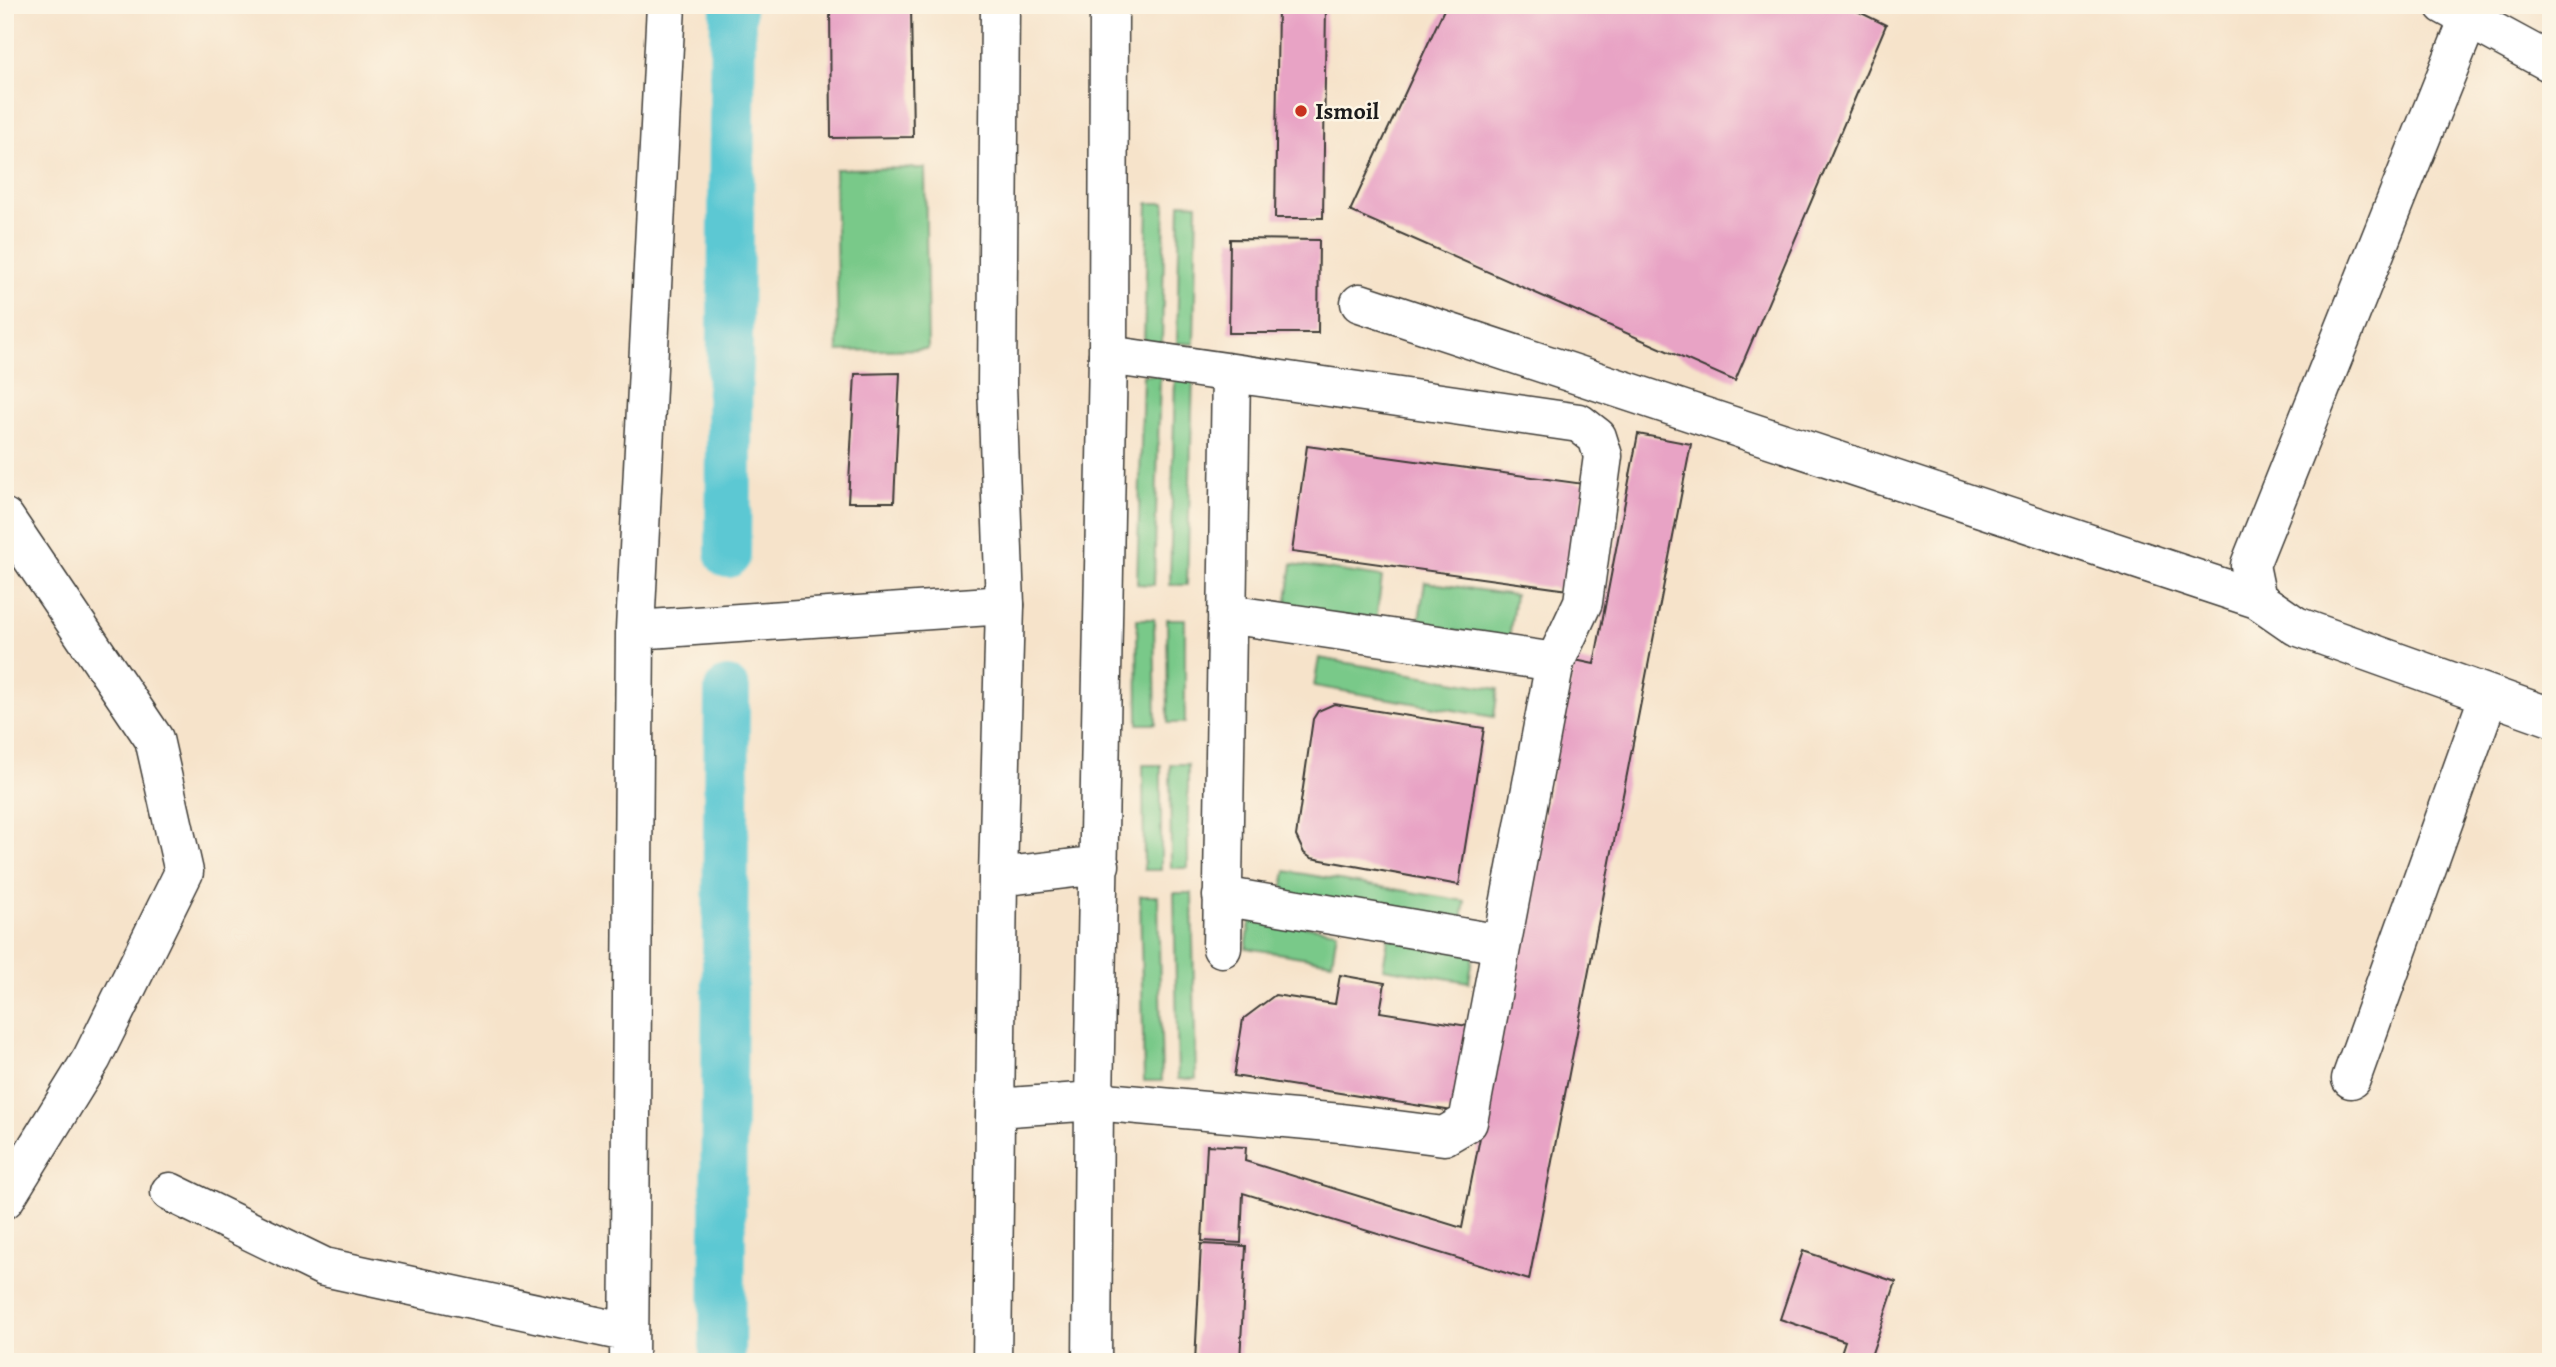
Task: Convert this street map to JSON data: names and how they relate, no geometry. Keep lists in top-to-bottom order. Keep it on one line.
{"places":["Ismoil"]}
